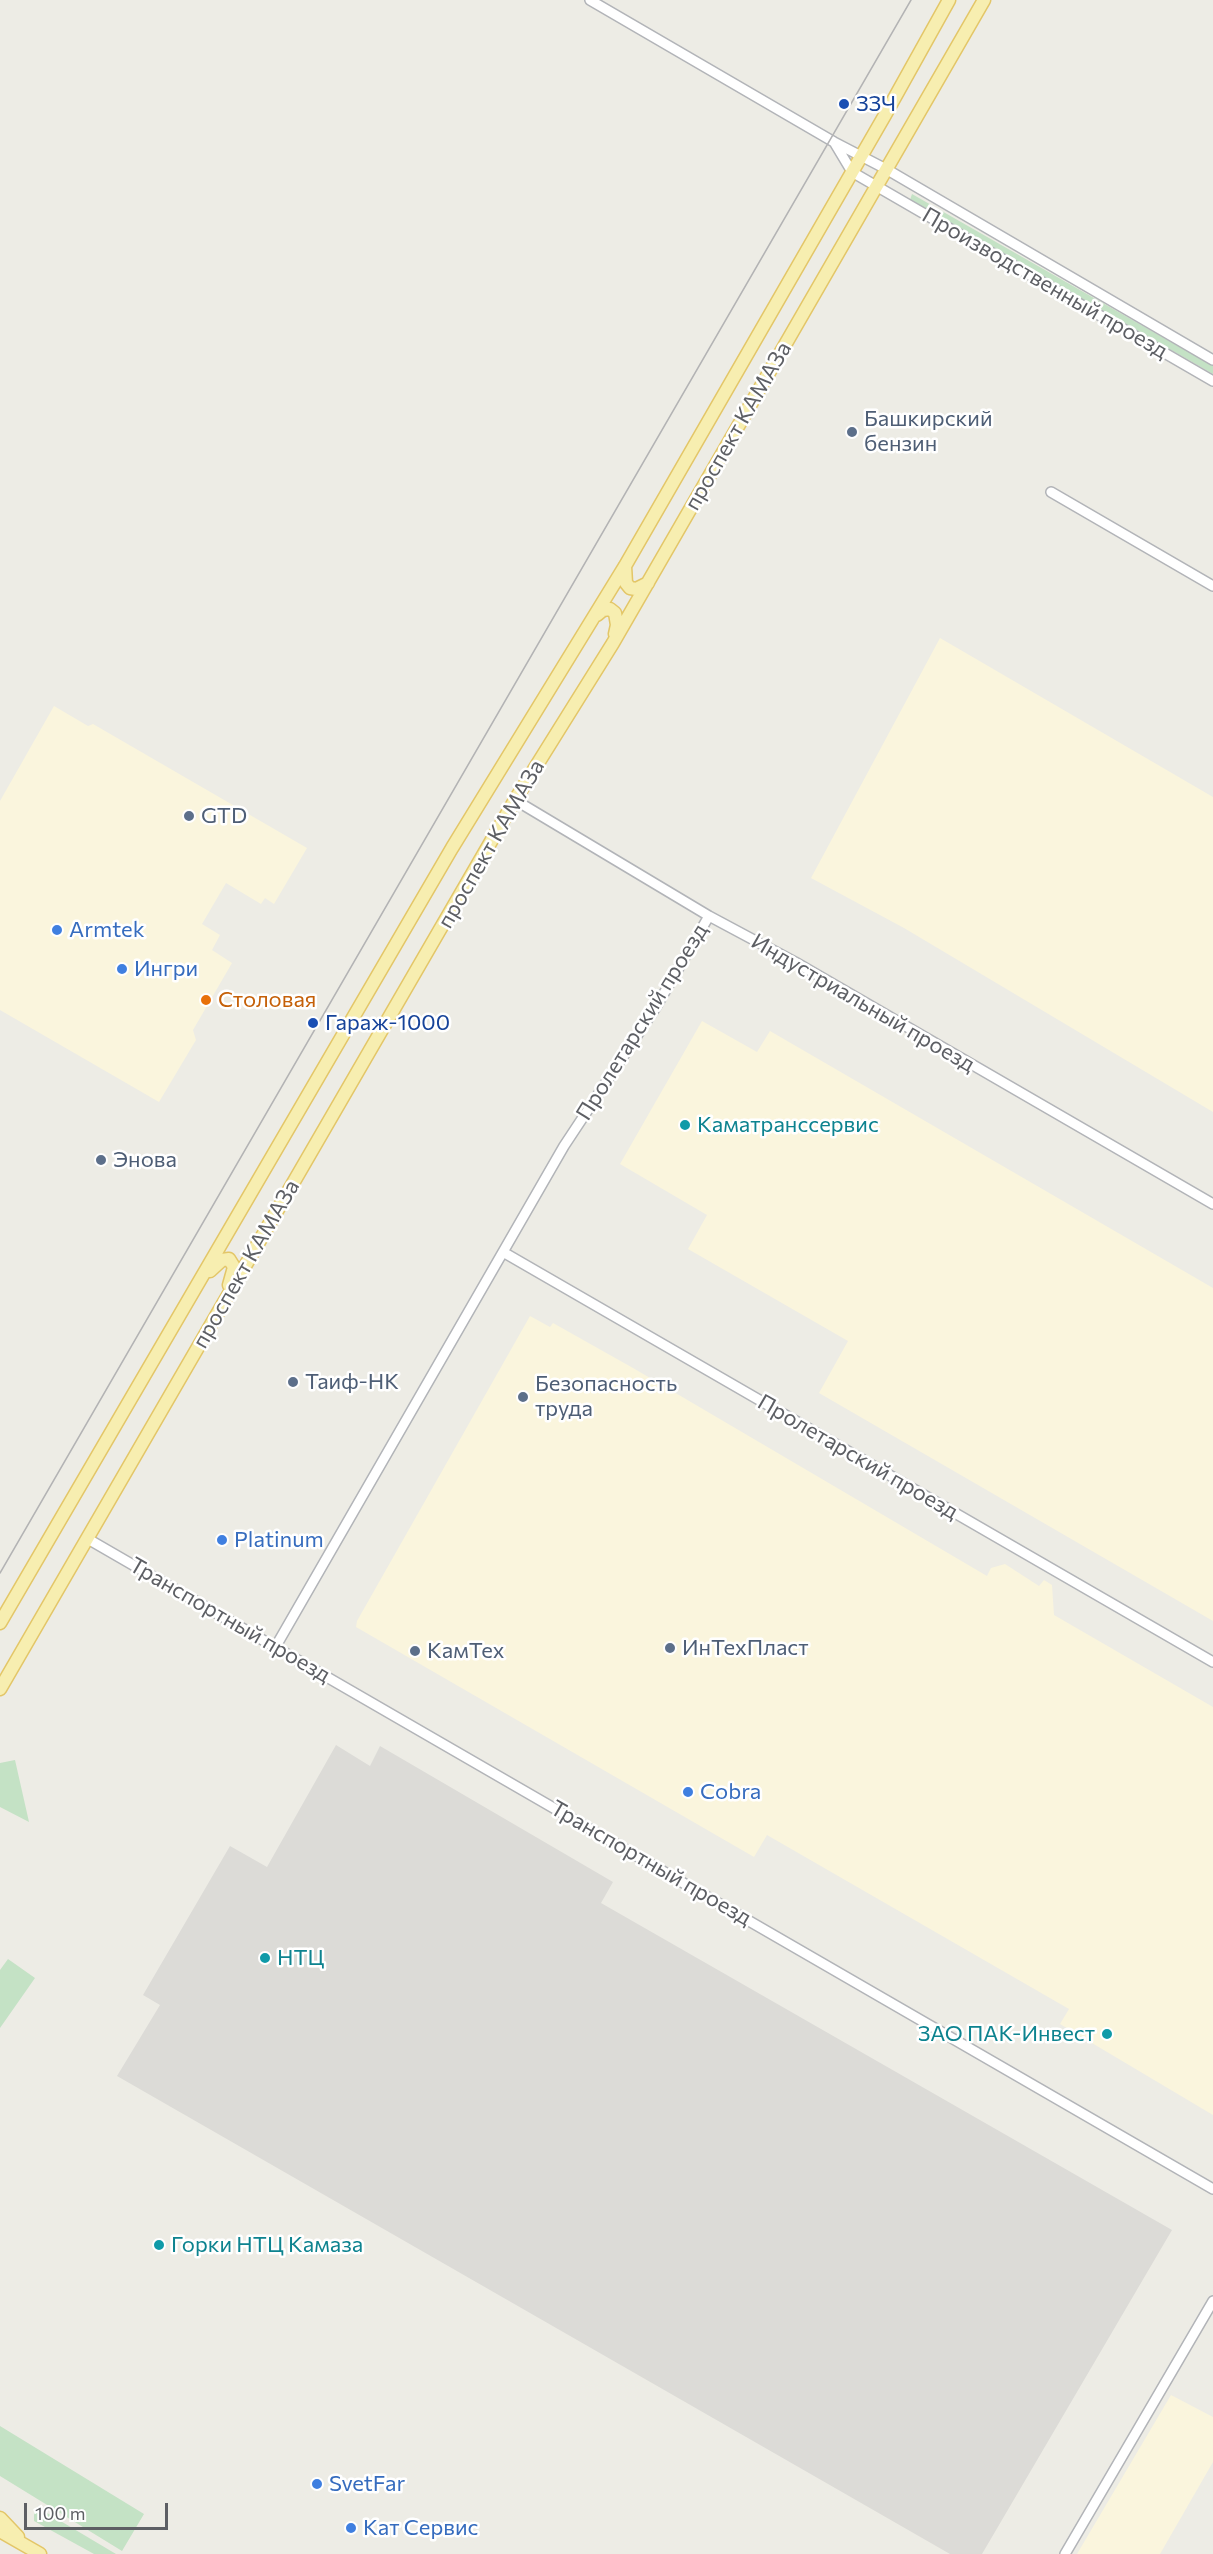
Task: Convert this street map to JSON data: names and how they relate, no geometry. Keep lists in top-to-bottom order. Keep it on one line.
{"streets":{"main road":["проспект КАМАЗа"],"street":["Производственный проезд","Индустриальный проезд","Пролетарский проезд","Транспортный проезд"]},"crossings":[["Производственный проезд","проспект КАМАЗа"],["проспект КАМАЗа","Индустриальный проезд"],["проспект КАМАЗа","Транспортный проезд"],["Индустриальный проезд","Пролетарский проезд"],["Пролетарский проезд","Транспортный проезд"]],"places":["ЗЗЧ","Башкирский бензин","GTD","Armtek","Ингри","Столовая","Гараж-1000","Каматранссервис","Энова","Таиф-НК","Безопасность труда","Platinum","ИнТехПласт","КамТех","Cobra","НТЦ","ЗАО ПАК-Инвест","Горки НТЦ Камаза","SvetFar","Кат Сервис"],"scale_bar":"100 m"}
